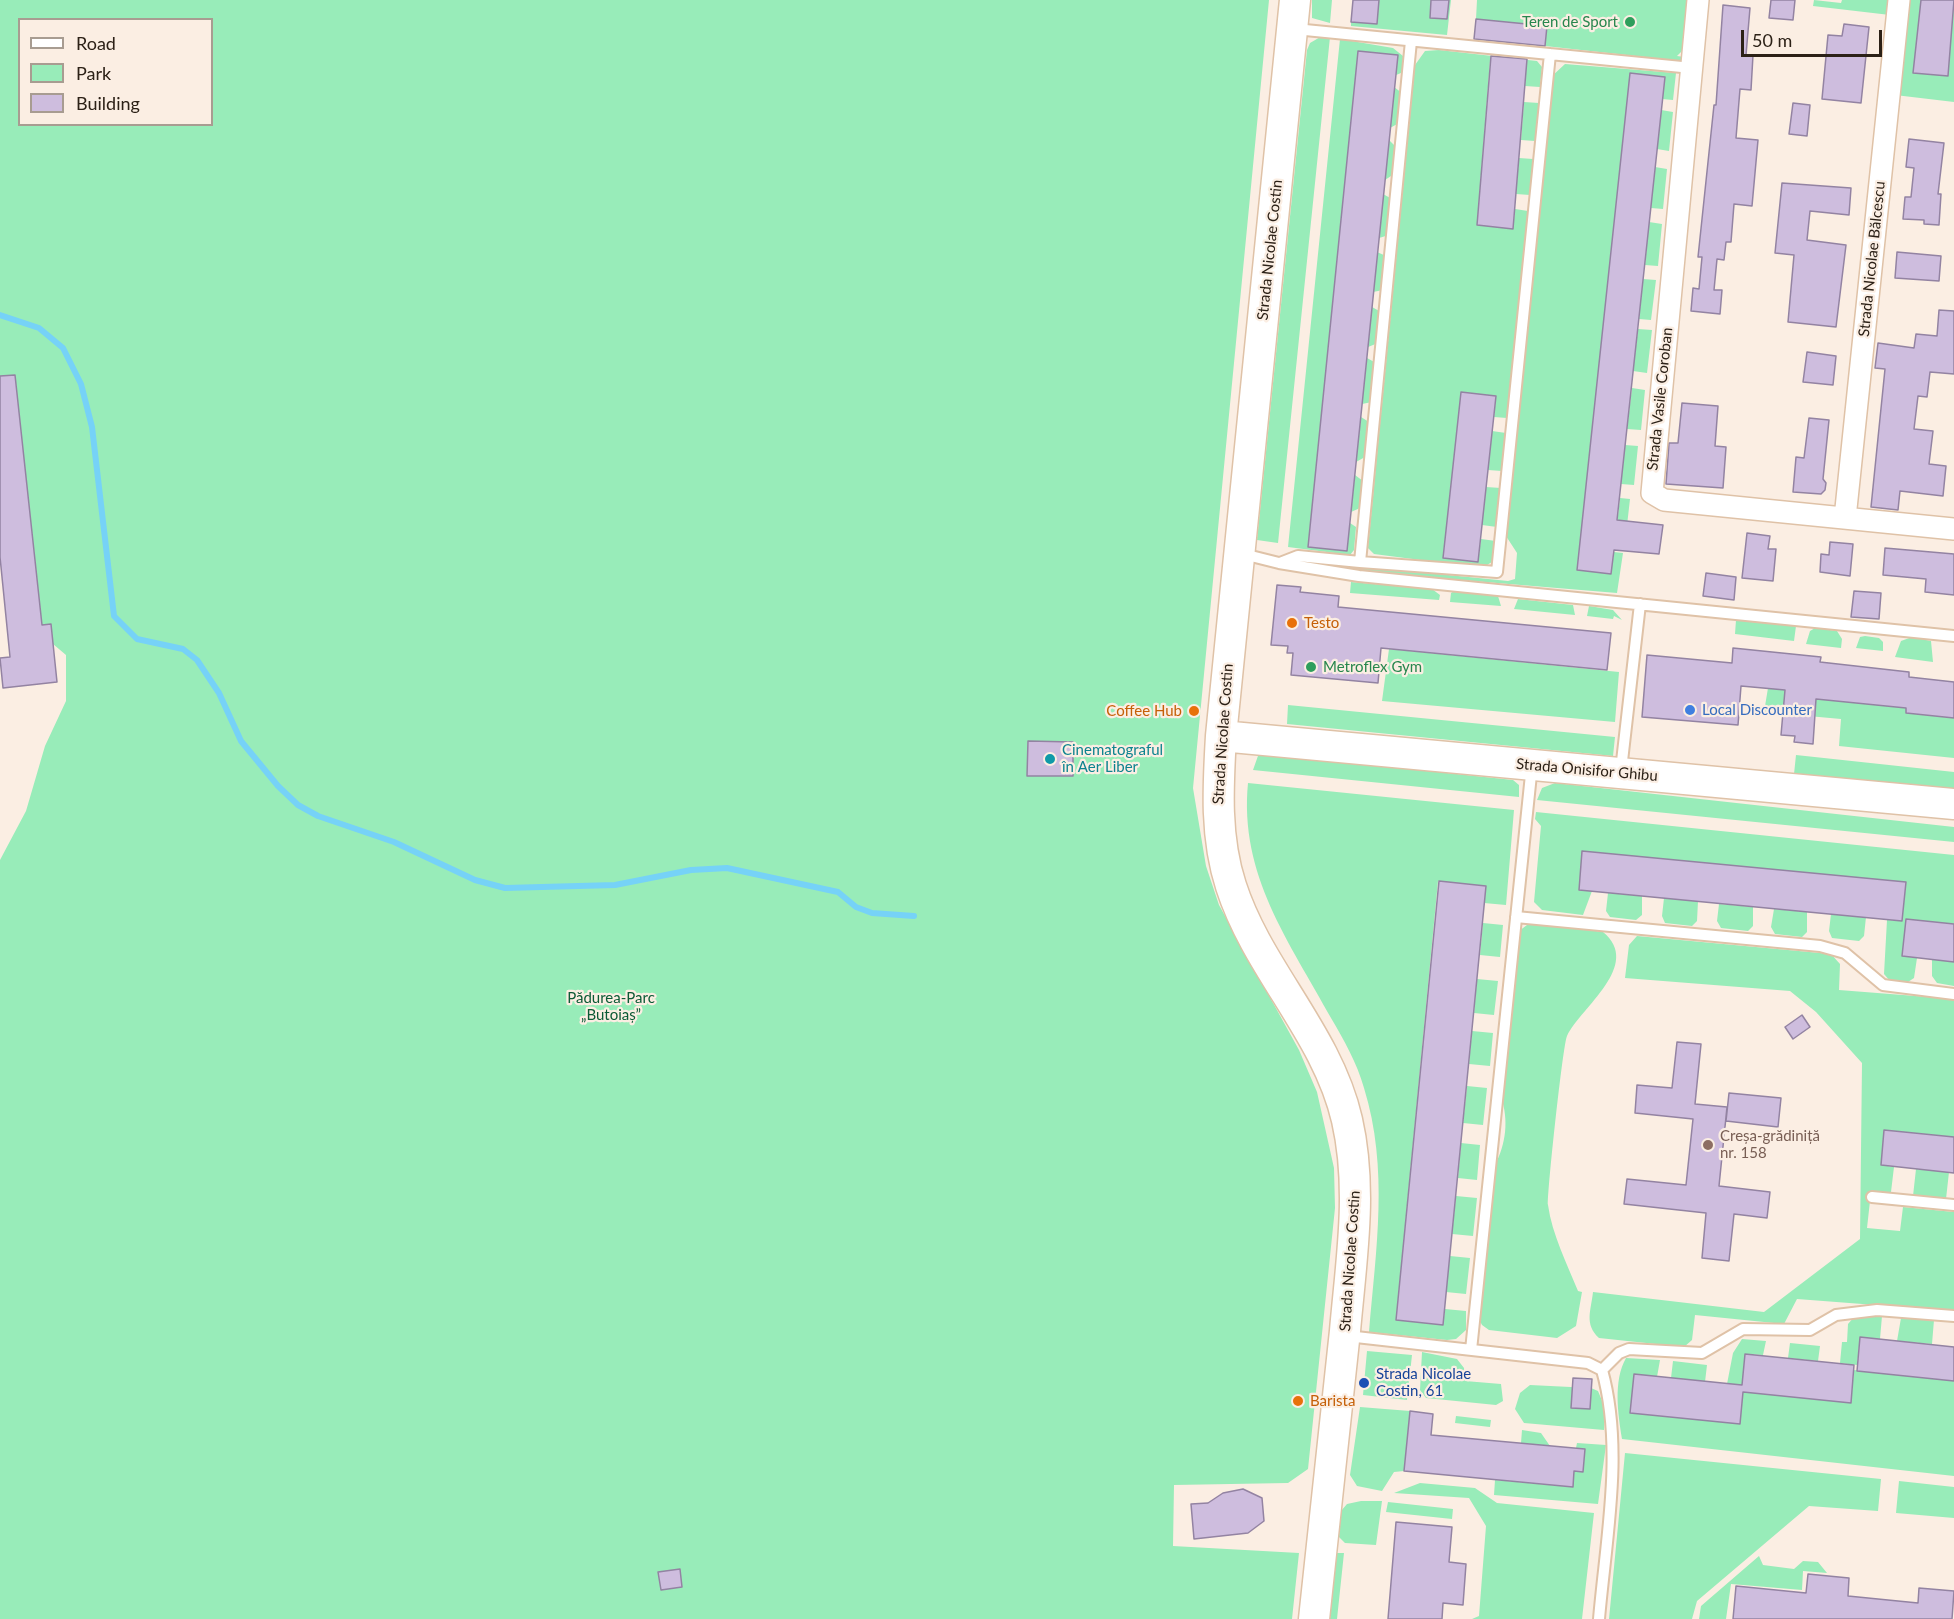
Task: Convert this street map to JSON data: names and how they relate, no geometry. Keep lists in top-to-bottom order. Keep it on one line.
{"streets":{"main road":["Strada Nicolae Costin","Strada Onisifor Ghibu"],"street":["Strada Nicolae Bălcescu","Strada Vasile Coroban"]},"crossings":[["Strada Nicolae Costin","Strada Onisifor Ghibu"],["Strada Nicolae Bălcescu","Strada Vasile Coroban"]],"parks":["Pădurea-Parc „Butoiaș”"],"places":["Teren de Sport","Testo","Metroflex Gym","Local Discounter","Coffee Hub","Cinematograful în Aer Liber","Creșa-grădiniță nr. 158","Strada Nicolae Costin, 61","Barista"],"legend":["Road","Park","Building"],"scale_bar":"50 m"}
